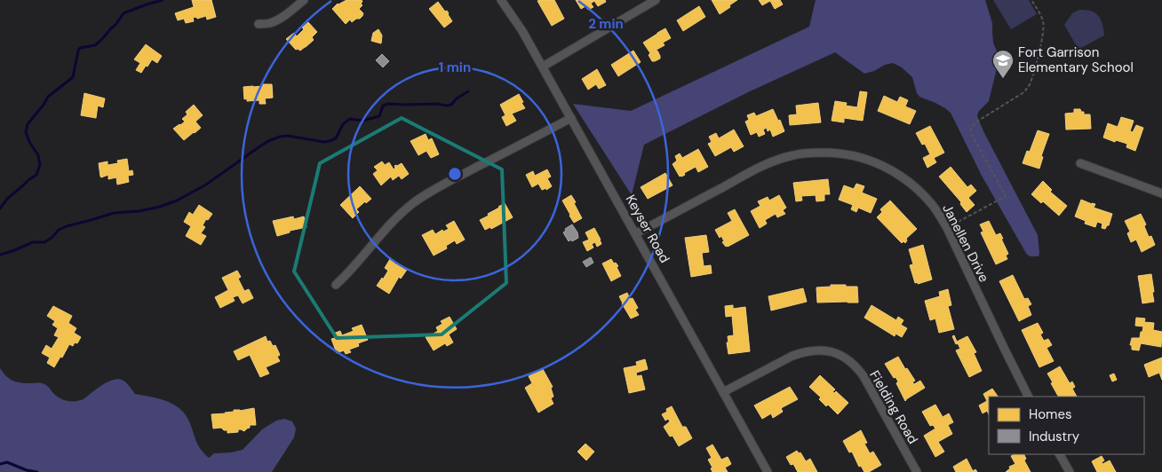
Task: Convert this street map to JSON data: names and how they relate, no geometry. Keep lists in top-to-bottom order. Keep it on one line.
{"streets":{"street":["Keyser Road","Janellen Drive","Fielding Road"]},"crossings":[["Keyser Road","Janellen Drive"],["Keyser Road","Fielding Road"]],"places":{"school or university":["Fort Garrison Elementary School"]},"legend":["Homes","Industry"],"rings":["2 min","1 min"]}
